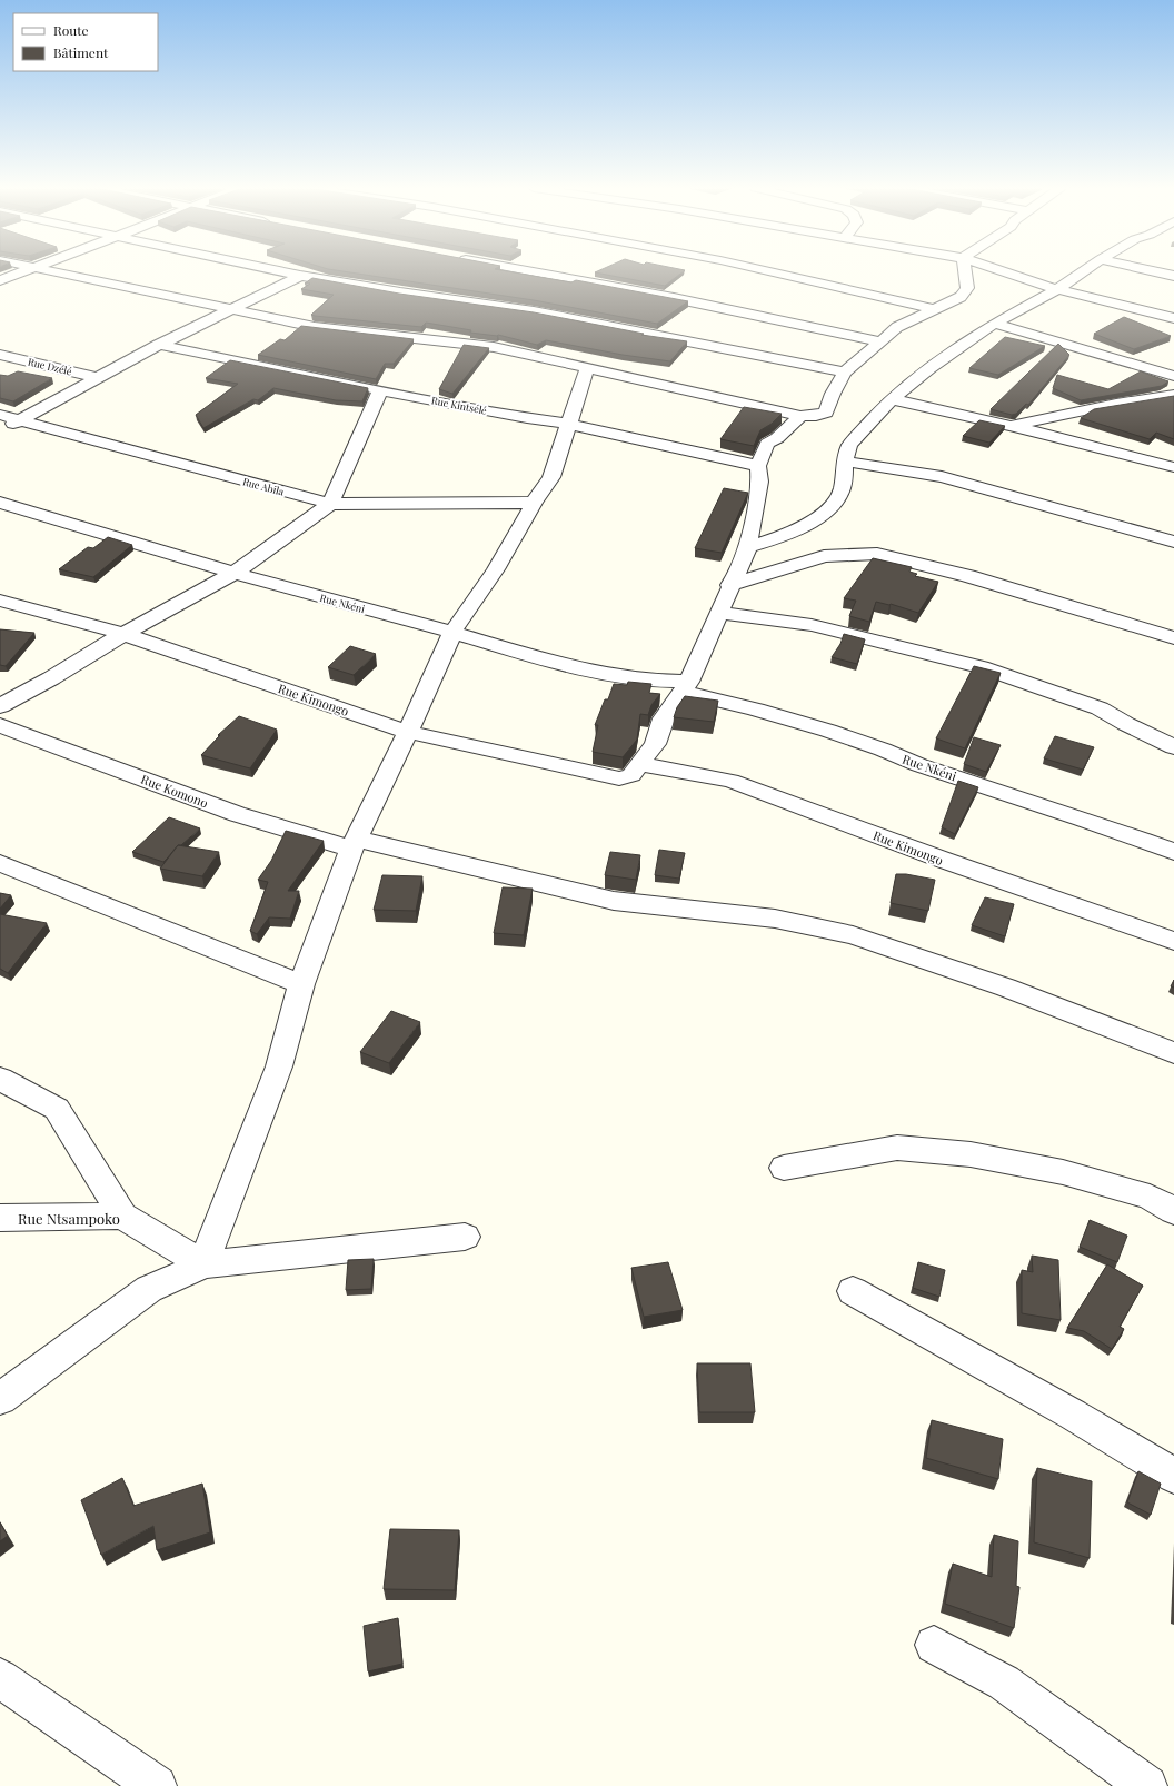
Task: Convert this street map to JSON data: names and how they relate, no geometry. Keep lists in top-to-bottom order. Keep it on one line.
{"streets":{"street":["Rue Dzélé","Rue Kintsélé","Rue Abila","Rue Nkéni","Rue Kimongo","Rue Komono","Rue Ntsampoko"]},"legend":["Route","Bâtiment"]}
